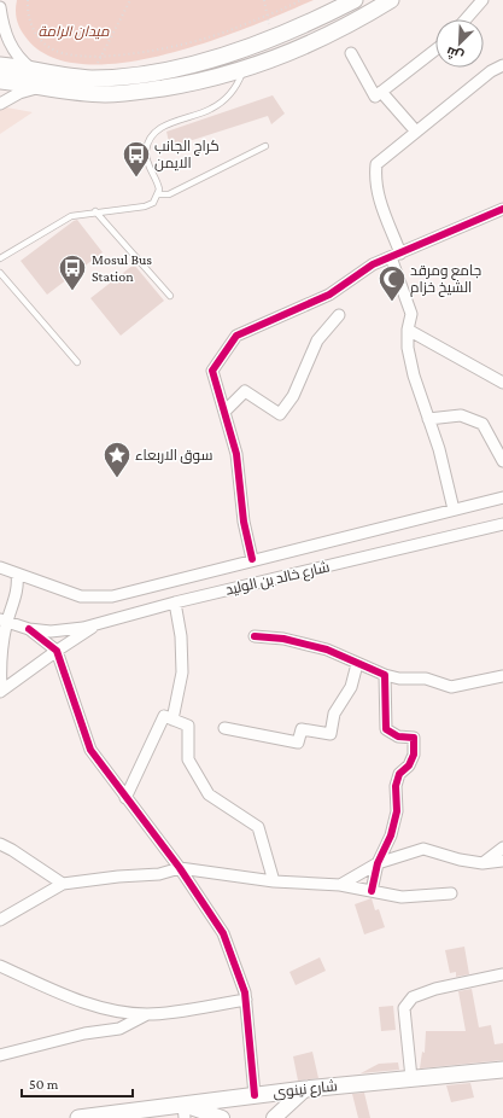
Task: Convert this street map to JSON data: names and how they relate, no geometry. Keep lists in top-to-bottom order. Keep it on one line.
{"streets":{"main road":["شارع نينوى"],"street":["شارع خالد بن الوليد"]},"parks":["ميدان الرامة"],"places":{"bus stop":["كراج الجانب الايمن","Mosul Bus Station"],"mosque":["جامع ومرقد الشيخ خزام"],"place":["سوق الاربعاء"]},"scale_bar":"50 m","north":"bottom left"}
